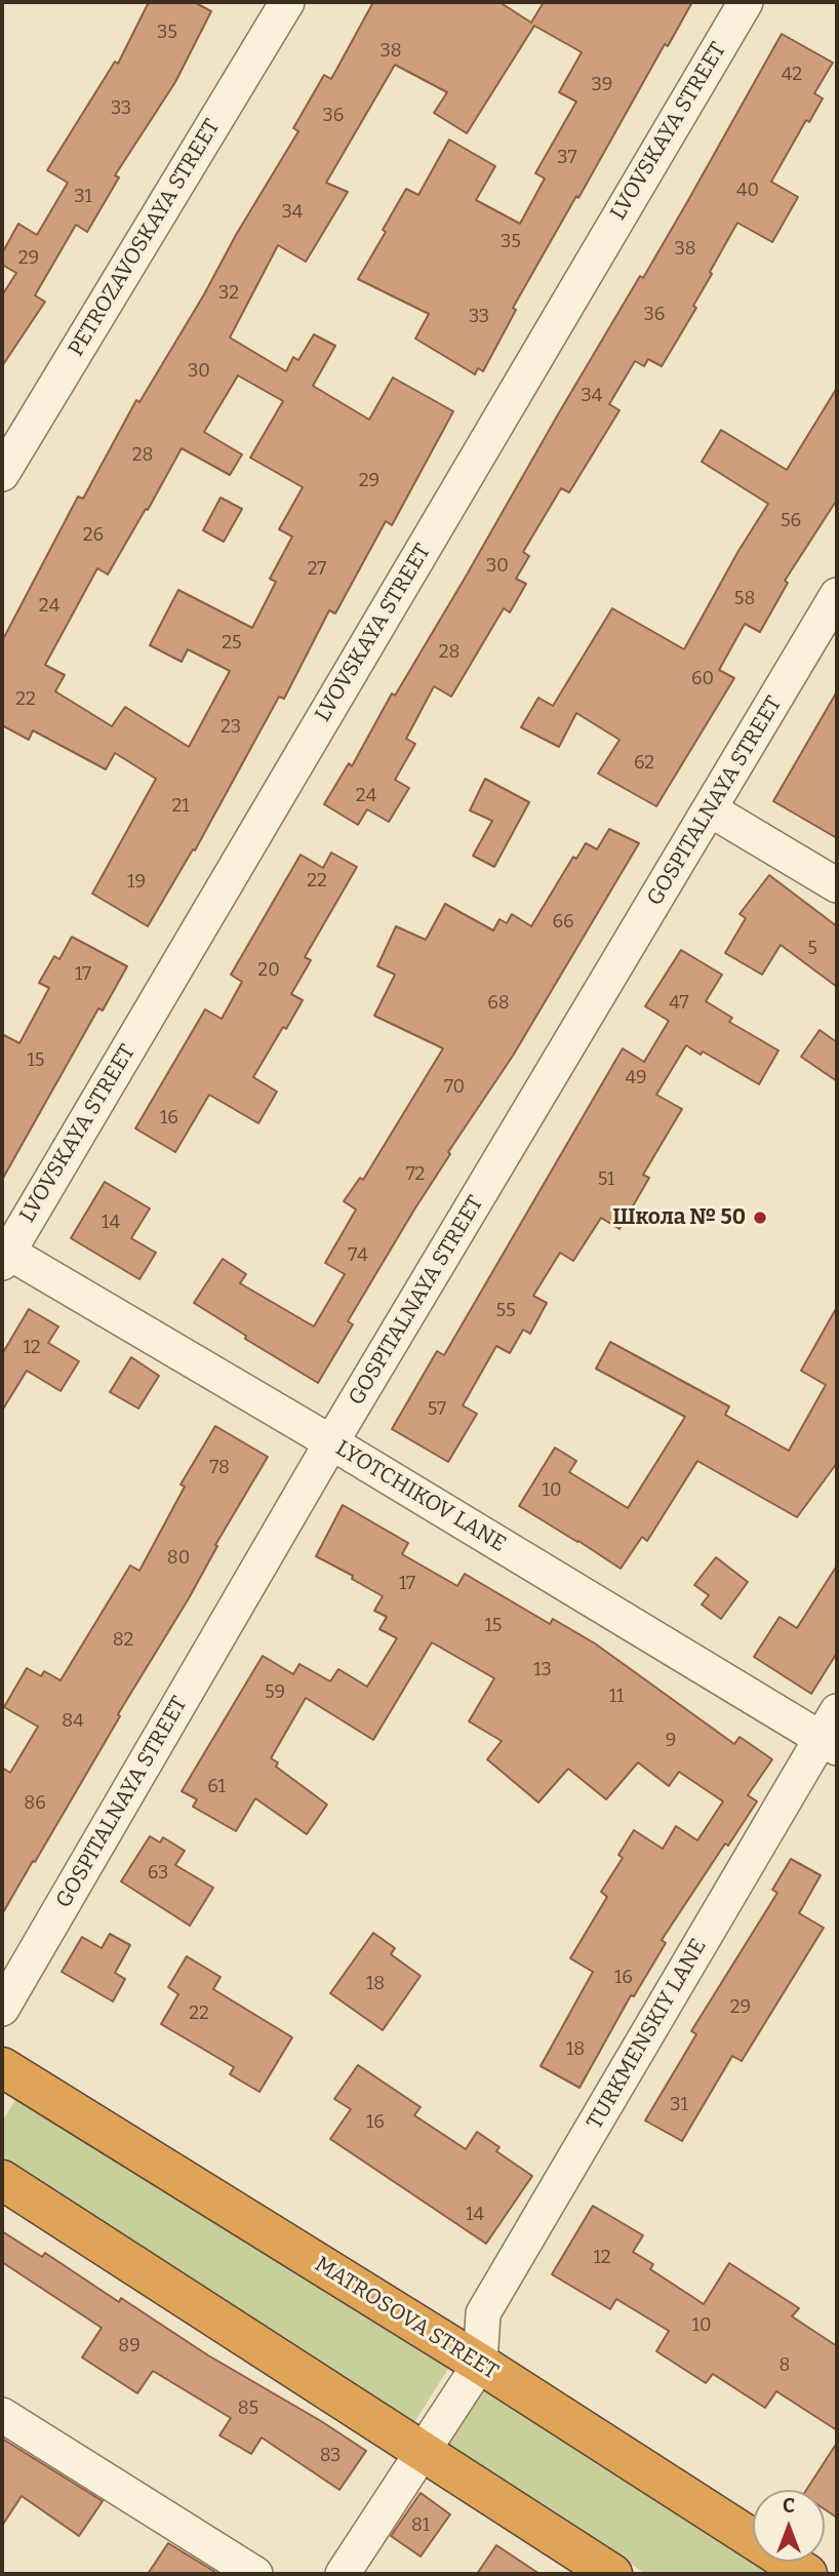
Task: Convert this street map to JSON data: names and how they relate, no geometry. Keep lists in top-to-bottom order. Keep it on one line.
{"streets":{"highway":["MATROSOVA STREET"],"street":["LVOVSKAYA STREET","PETROZAVOSKAYA STREET","GOSPITALNAYA STREET","LYOTCHIKOV LANE","TURKMENSKIY LANE"]},"crossings":[["LVOVSKAYA STREET","LYOTCHIKOV LANE"],["GOSPITALNAYA STREET","LYOTCHIKOV LANE"],["LYOTCHIKOV LANE","TURKMENSKIY LANE"],["TURKMENSKIY LANE","MATROSOVA STREET"]],"places":["Школа № 50"],"house_numbers":["35","38","42","39","33","36","37","40","31","34","35","38","29","32","36","33","30","34","28","29","56","26","30","27","58","24","25","28","60","22","23","62","24","21","22","19","66","5","20","17","68","47","15","49","70","16","72","51","14","74","55","12","57","78","10","80","17","15","82","13","59","11","84","9","61","86","63","16","18","29","22","18","31","16","14","12","10","89","8","85","83","81"],"north":"top"}
